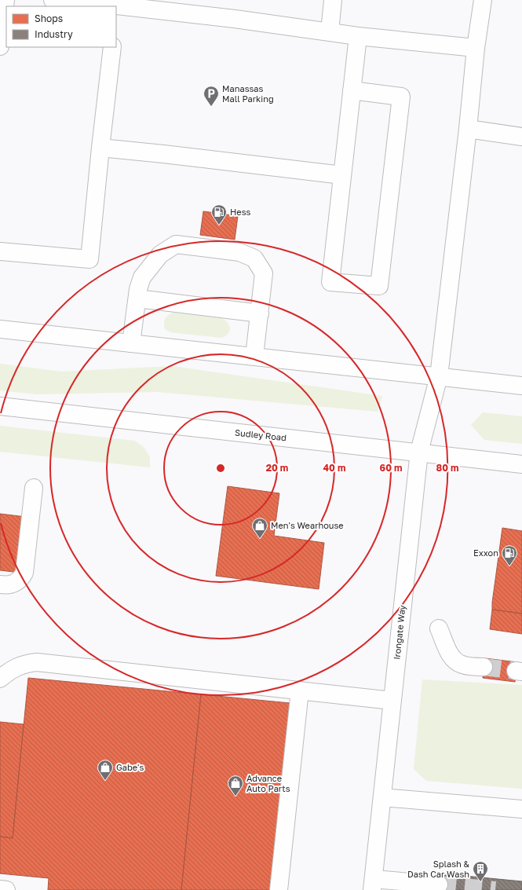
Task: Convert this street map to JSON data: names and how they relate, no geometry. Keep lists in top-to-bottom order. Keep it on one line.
{"streets":{"main road":["Sudley Road","Irongate Way"]},"crossings":[["Sudley Road","Irongate Way"]],"places":{"parking":["Manassas Mall Parking"],"fuel station":["Hess","Exxon"],"shop":["Men's Wearhouse","Gabe's","Advance Auto Parts"],"building":["Splash & Dash Car Wash"]},"legend":["Shops","Industry"],"rings":["20 m","40 m","60 m","80 m"]}
